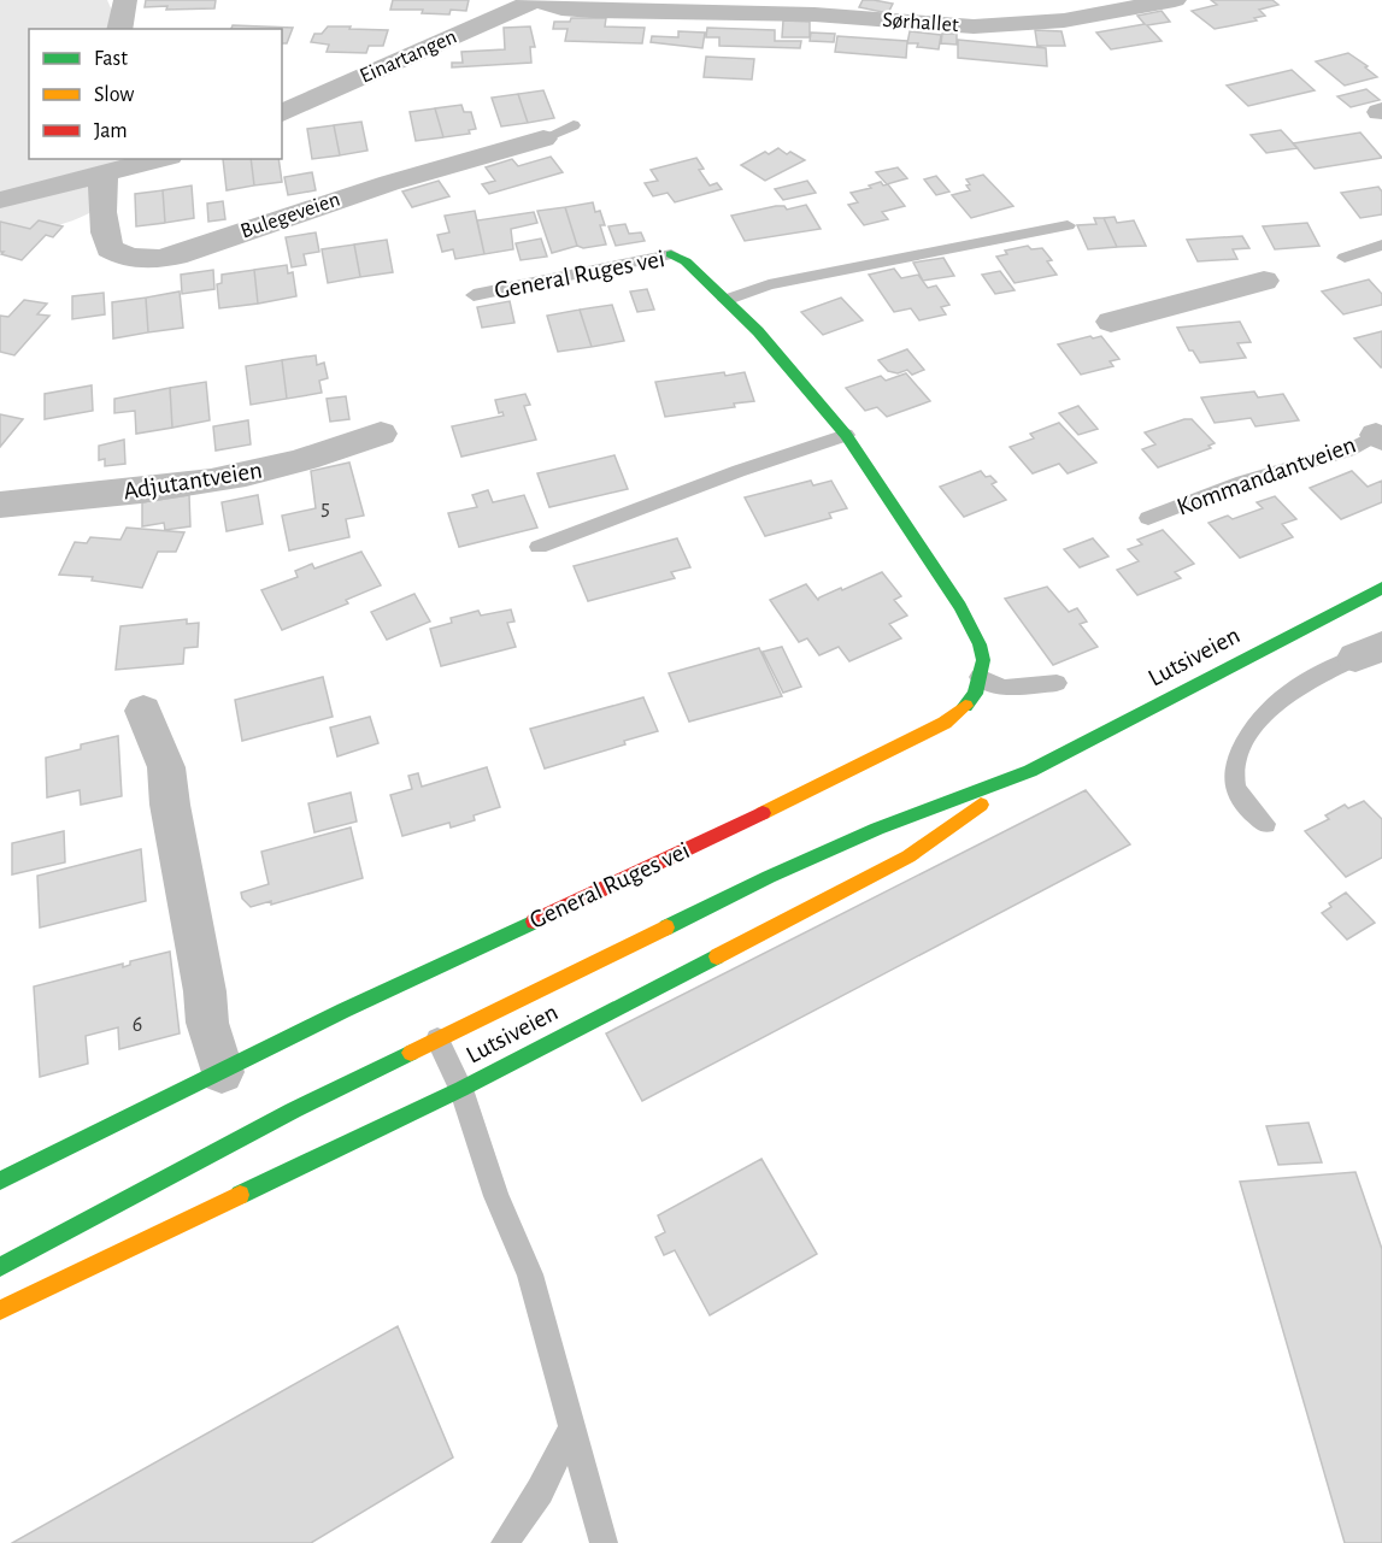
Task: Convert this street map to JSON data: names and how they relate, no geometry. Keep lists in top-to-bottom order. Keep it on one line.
{"streets":{"main road":["General Ruges vei","Lutsiveien"],"street":["Sørhallet","Einartangen","Bulegeveien","Adjutantveien"],"lane":["Kommandantveien"]},"crossings":[["Sørhallet","Einartangen"]],"house_numbers":["5","6"],"legend":["Fast","Slow","Jam"]}
